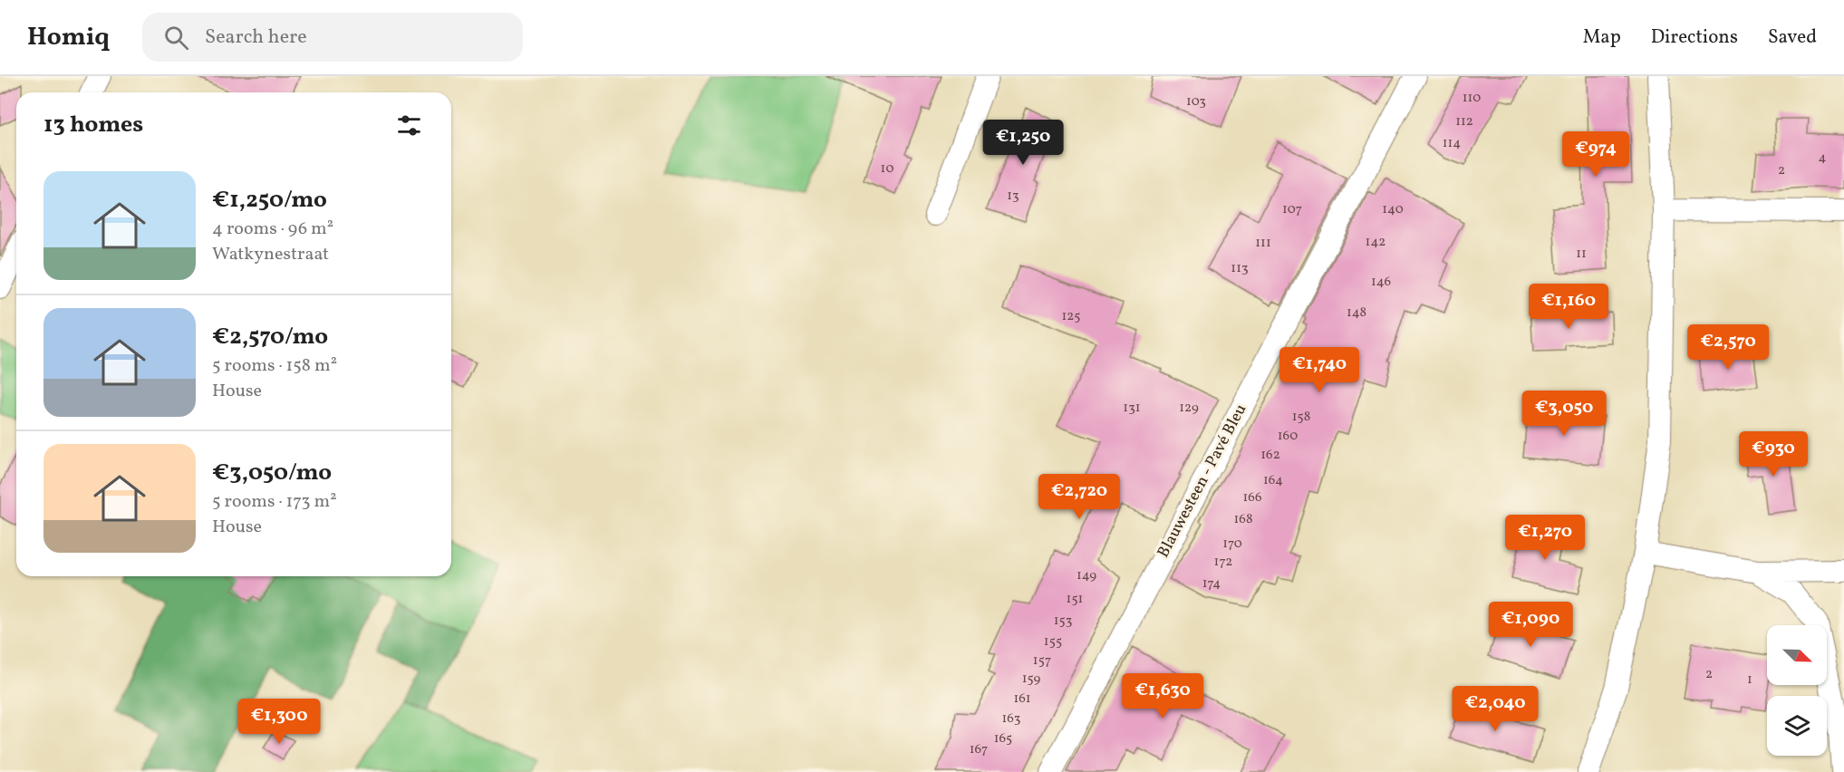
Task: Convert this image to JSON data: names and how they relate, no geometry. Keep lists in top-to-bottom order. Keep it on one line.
{"streets":{"street":["Blauwesteen - Pavé Bleu"]},"house_numbers":["110","103","112","114","4","10","2","13","107","140","142","111","11","113","146","148","125","131","129","158","160","162","164","166","168","170","172","149","174","151","153","155","157","2","159","1","161","163","165","167"],"north":"bottom right","page":{"header":"Homiq","search":"Search here","nav":["Map","Directions","Saved"],"heading":"13 homes","price":["€1,250","€974","€1,160","€2,570","€1,740","€3,050","€930","€2,720","€1,270","€1,090","€1,630","€2,040","€1,300"],"list":[{"name":"€1,250/mo","note":"4 rooms · 96 m² · Watkynestraat"},{"name":"€2,570/mo","note":"5 rooms · 158 m² · House"},{"name":"€3,050/mo","note":"5 rooms · 173 m² · House"}]}}
